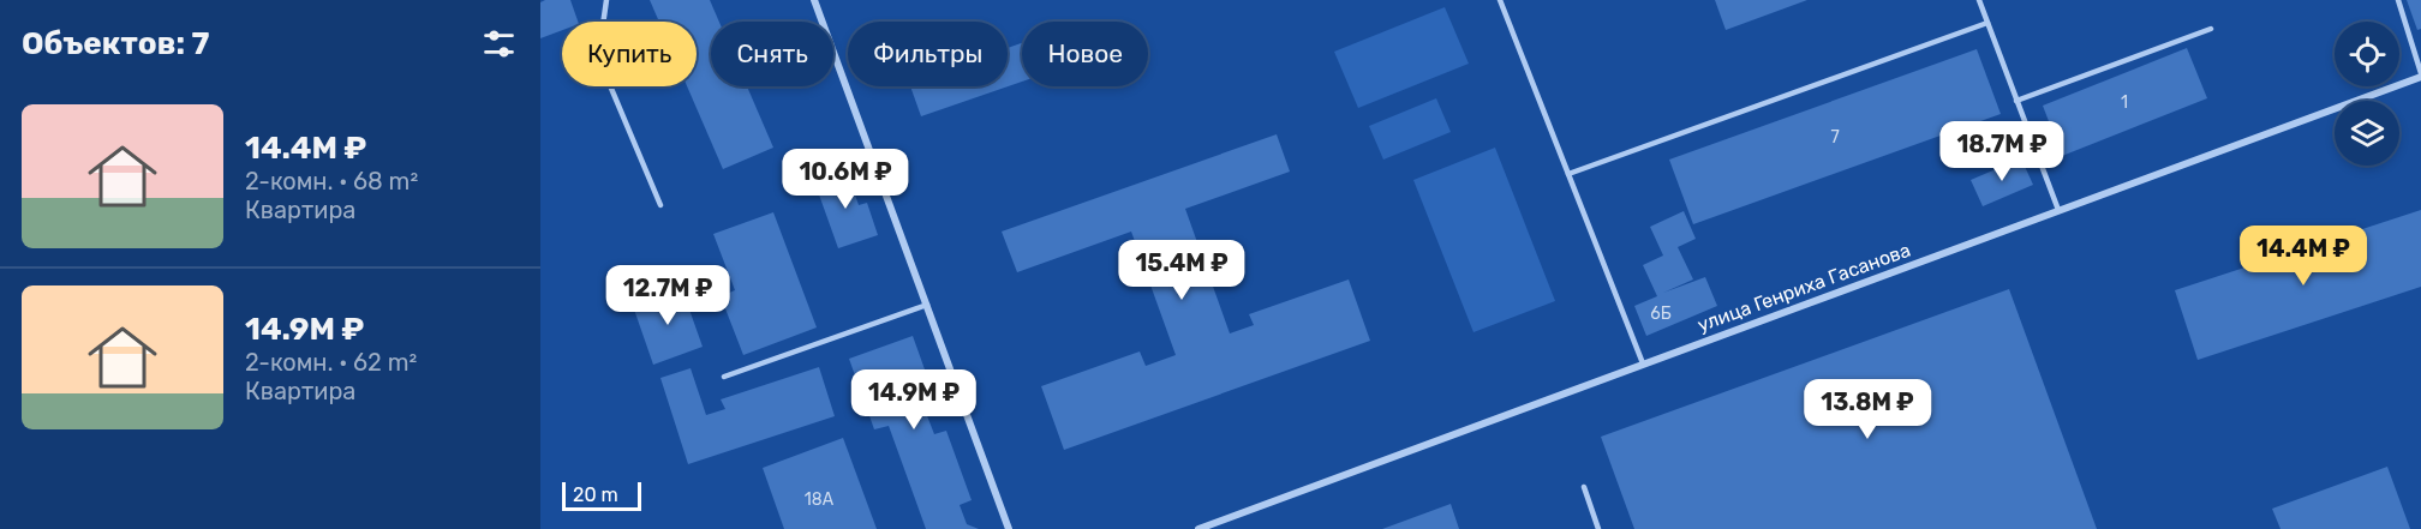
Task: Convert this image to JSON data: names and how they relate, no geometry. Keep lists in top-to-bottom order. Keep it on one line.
{"streets":{"street":["улица Генриха Гасанова"]},"house_numbers":["1","7","6Б","18А"],"scale_bar":"20 m","page":{"heading":"Объектов: 7","chip":["Купить","Снять","Фильтры","Новое"],"list":[{"name":"14.4M ₽","note":"2-комн. · 68 m² · Квартира"},{"name":"14.9M ₽","note":"2-комн. · 62 m² · Квартира"}],"price":["18.7M ₽","10.6M ₽","14.4M ₽","15.4M ₽","12.7M ₽","14.9M ₽","13.8M ₽"],"scale":"20 m"}}
